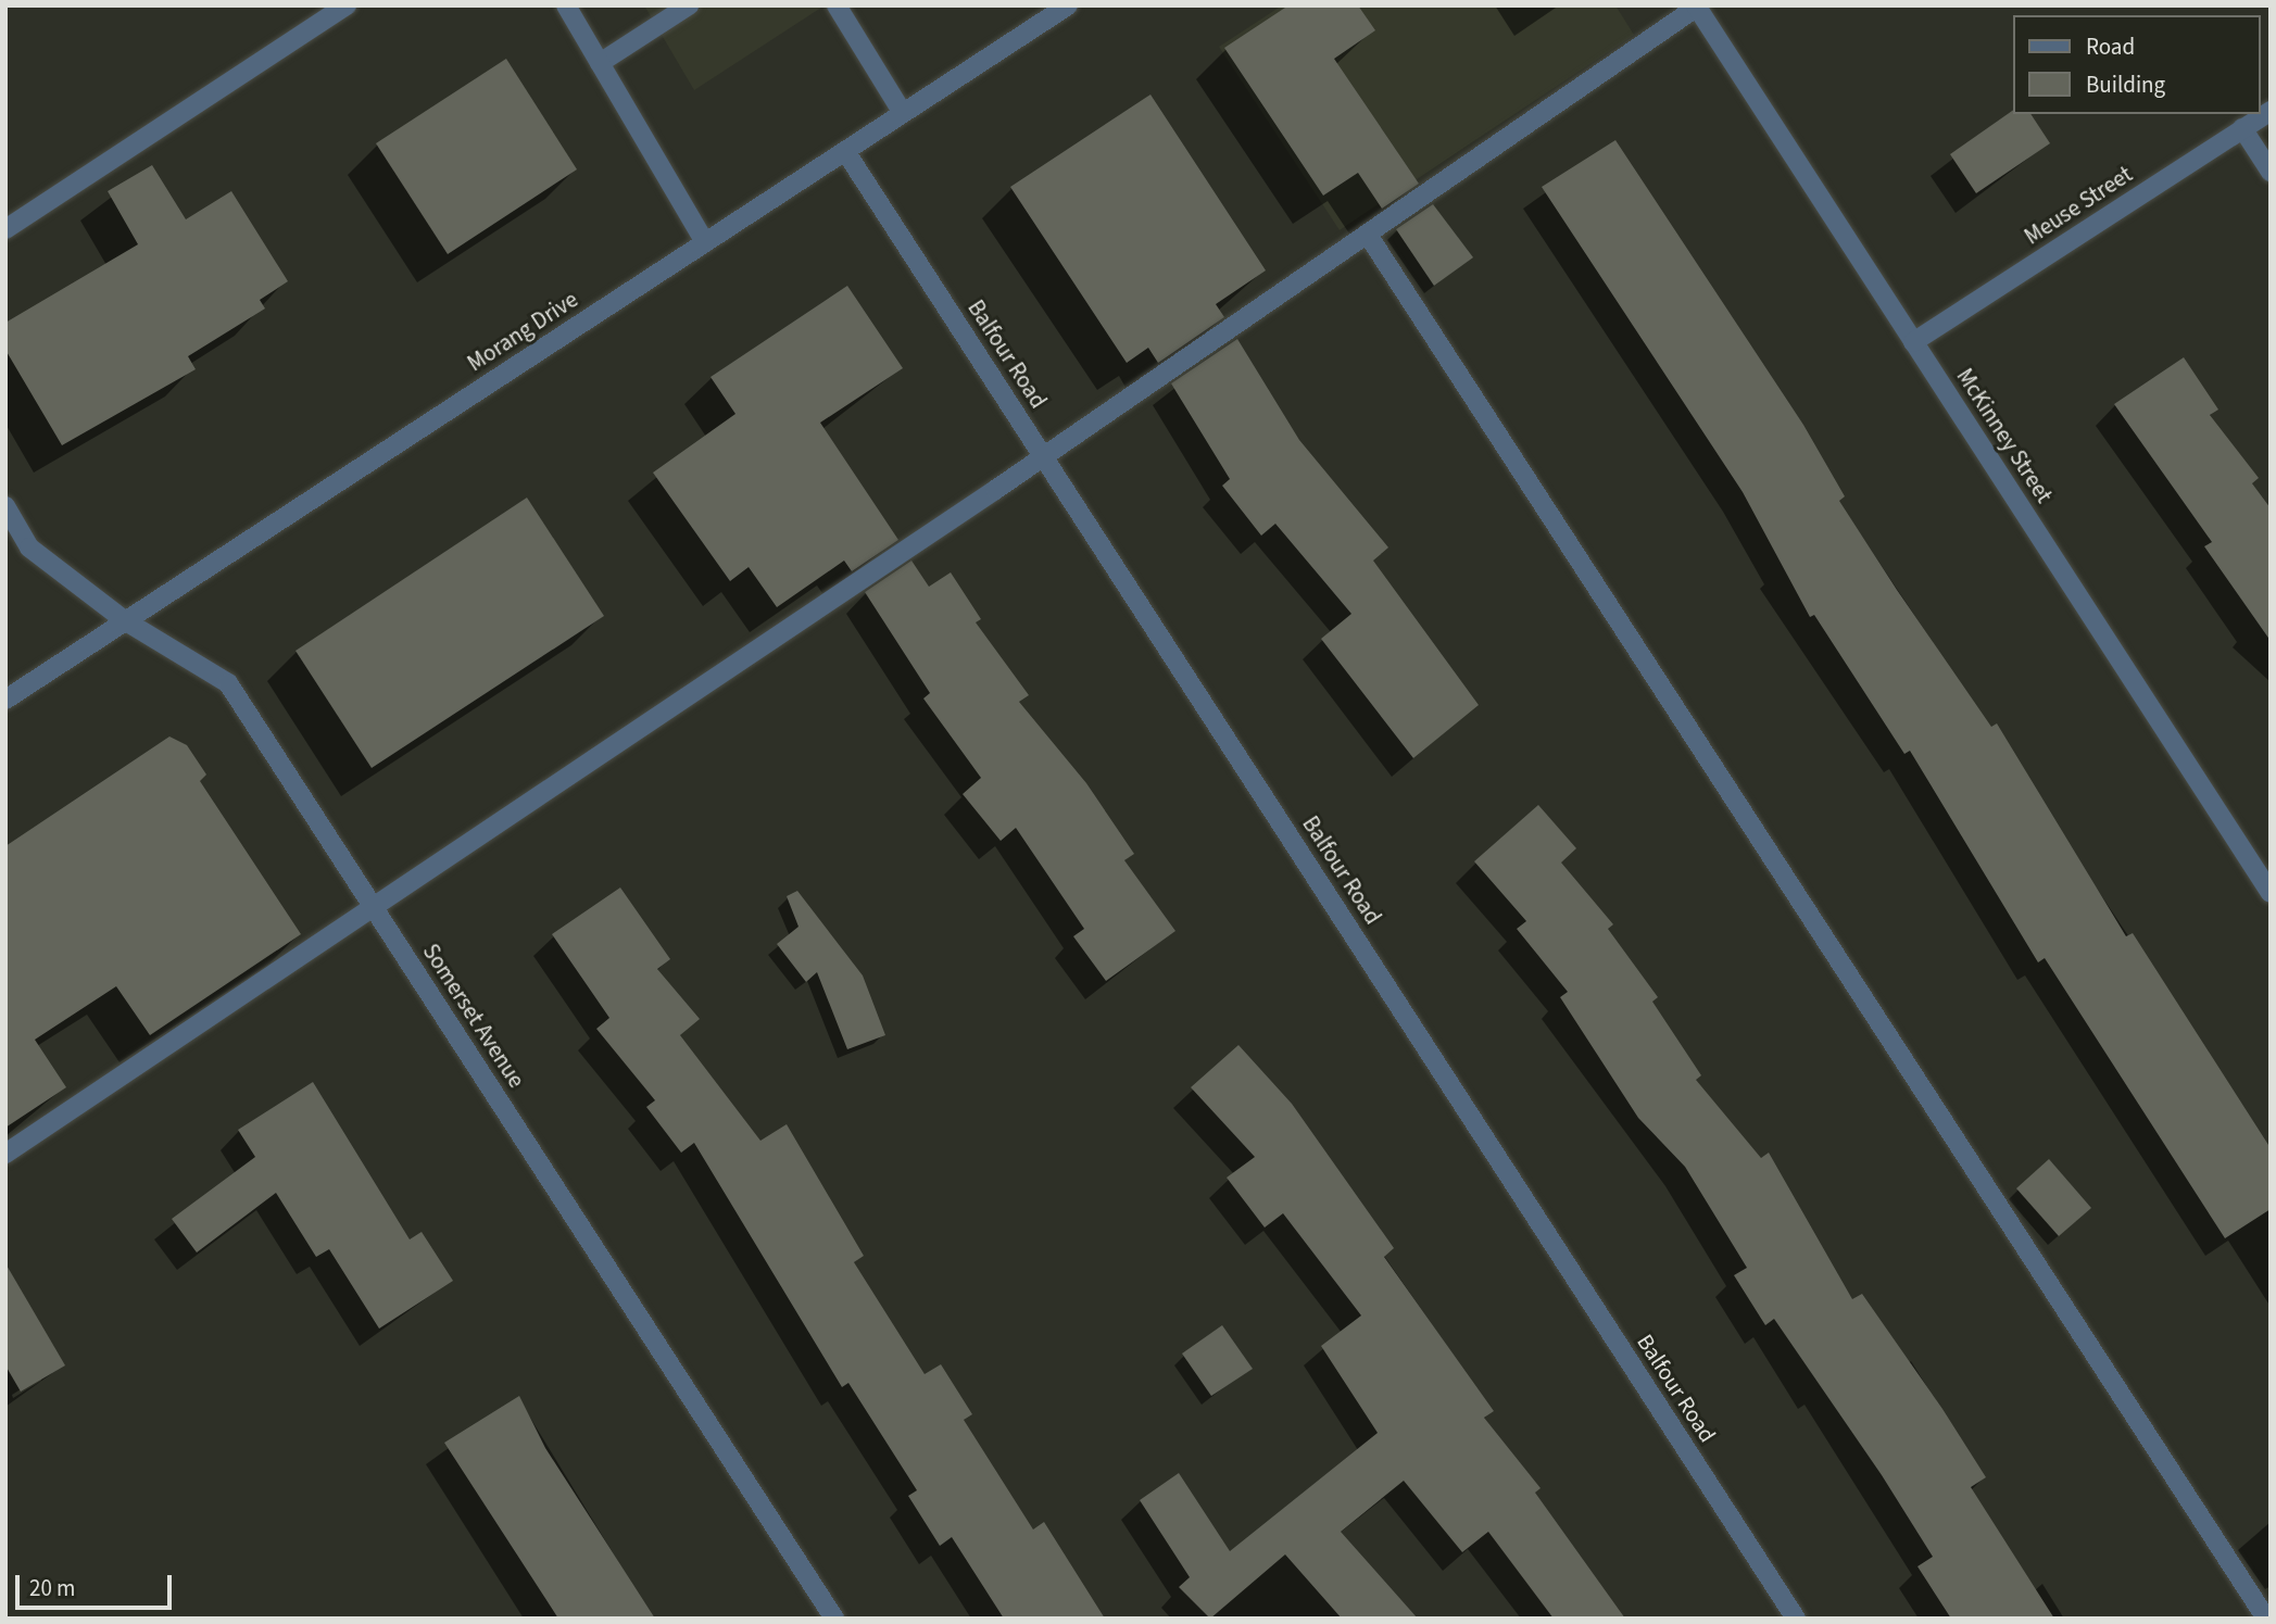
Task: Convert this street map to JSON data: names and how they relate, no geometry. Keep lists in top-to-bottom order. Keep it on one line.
{"streets":{"street":["Meuse Street","Morang Drive","Balfour Road","McKinney Street","Somerset Avenue"]},"crossings":[["Meuse Street","McKinney Street"],["Morang Drive","Balfour Road"],["Morang Drive","Somerset Avenue"]],"legend":["Road","Building"],"scale_bar":"20 m"}
